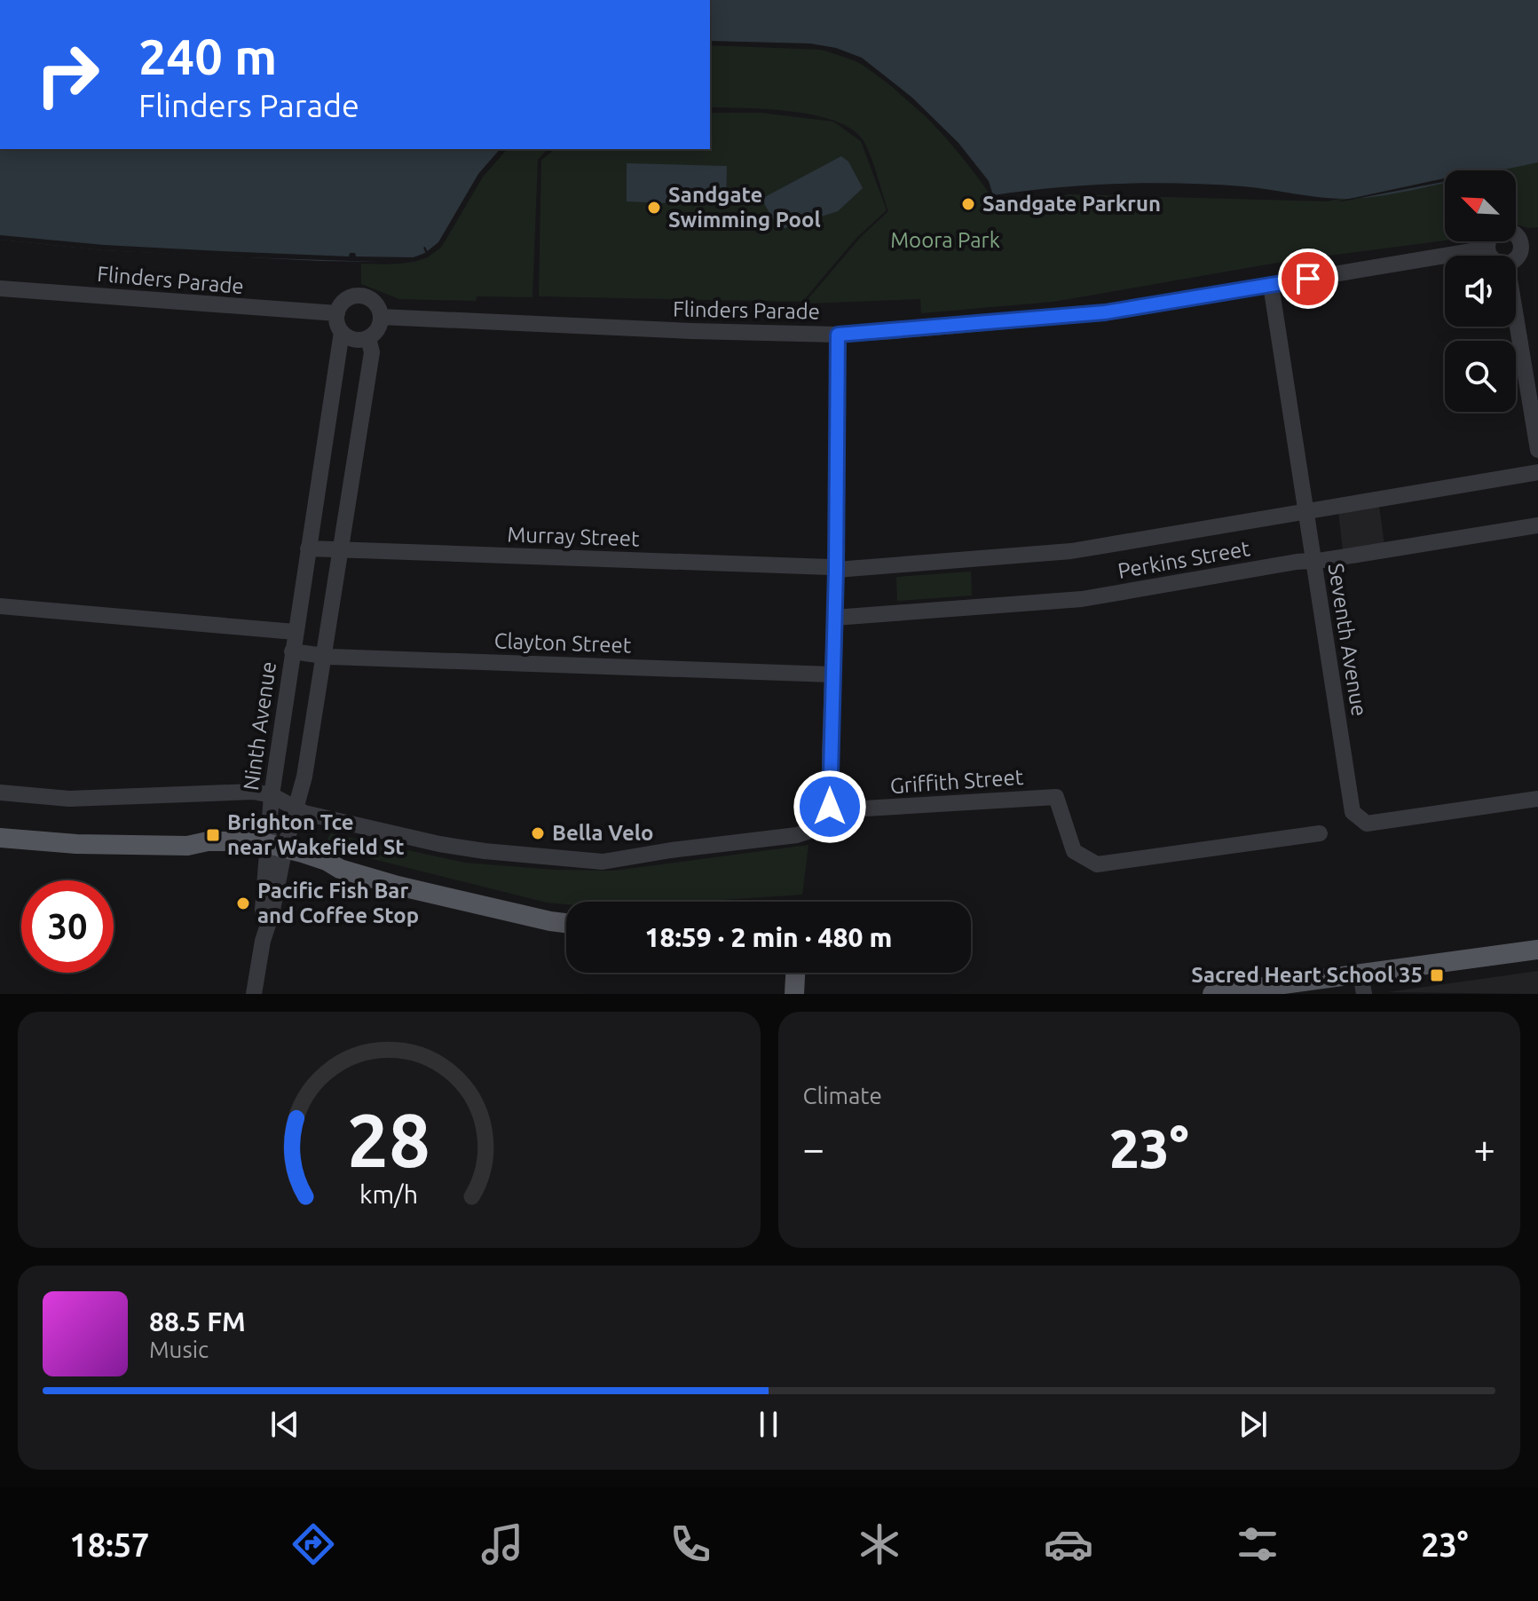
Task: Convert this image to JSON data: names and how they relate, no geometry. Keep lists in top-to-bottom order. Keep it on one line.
{"streets":{"street":["Flinders Parade","Murray Street","Perkins Street","Seventh Avenue","Clayton Street","Ninth Avenue","Griffith Street"]},"crossings":[["Flinders Parade","Seventh Avenue"],["Flinders Parade","Ninth Avenue"],["Murray Street","Perkins Street"],["Murray Street","Ninth Avenue"],["Perkins Street","Seventh Avenue"],["Clayton Street","Ninth Avenue"],["Ninth Avenue","Griffith Street"]],"parks":["Moora Park"],"places":{"other":["Sandgate Parkrun","Sandgate Swimming Pool","Bella Velo","Pacific Fish Bar and Coffee Stop"],"transit":["Brighton Tce near Wakefield St","Sacred Heart School 35"]},"north":"top left","page":{"turn":["240 m","Flinders Parade"],"limit":"30","trip":"18:59 · 2 min · 480 m","tile":"Climate","heat":["−","23°","+"],"song":["88.5 FM","Music"],"tabs":["18:57","23°"],"gauge":["28","km/h"]}}
